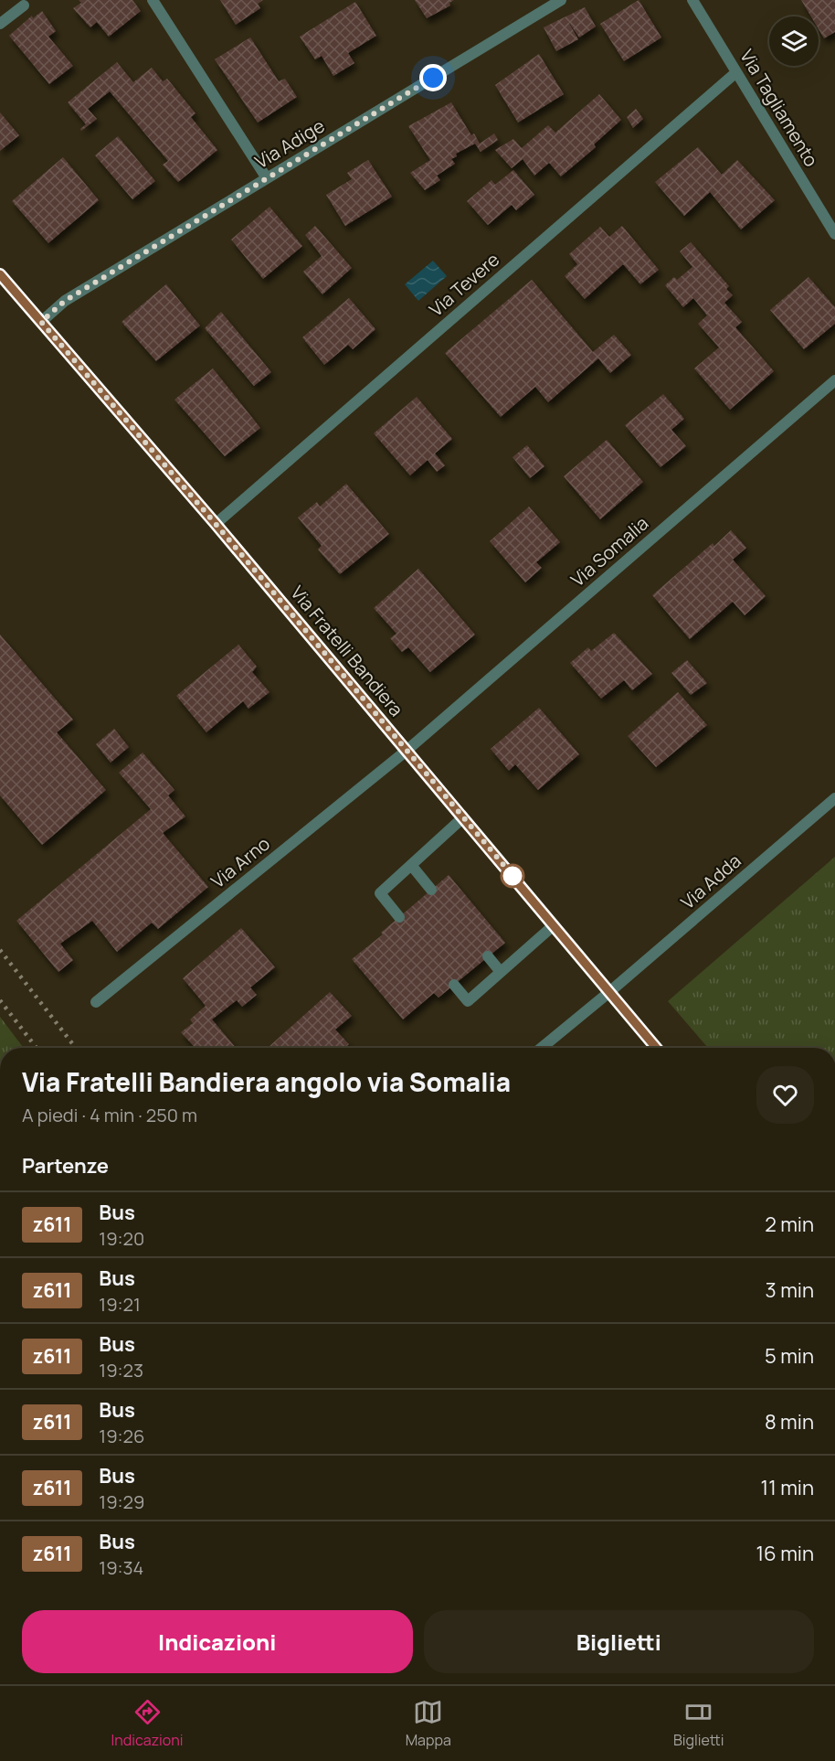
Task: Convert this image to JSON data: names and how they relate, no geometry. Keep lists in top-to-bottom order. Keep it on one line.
{"streets":{"street":["Via Tagliamento","Via Adige","Via Tevere","Via Somalia","Via Fratelli Bandiera","Via Arno","Via Adda"]},"crossings":[["Via Tagliamento","Via Tevere"],["Via Adige","Via Fratelli Bandiera"],["Via Tevere","Via Fratelli Bandiera"],["Via Somalia","Via Fratelli Bandiera"],["Via Somalia","Via Arno"],["Via Fratelli Bandiera","Via Arno"],["Via Fratelli Bandiera","Via Adda"]],"lines":["bus line z611"],"page":{"heading":[["Via Fratelli Bandiera angolo via Somalia","A piedi · 4 min · 250 m"],"Partenze"],"list":[{"mark":"z611","name":"Bus","note":"19:20","value":"2 min"},{"mark":"z611","name":"Bus","note":"19:21","value":"3 min"},{"mark":"z611","name":"Bus","note":"19:23","value":"5 min"},{"mark":"z611","name":"Bus","note":"19:26","value":"8 min"},{"mark":"z611","name":"Bus","note":"19:29","value":"11 min"},{"mark":"z611","name":"Bus","note":"19:34","value":"16 min"}],"buttons":["Indicazioni","Biglietti"],"tabs":["Indicazioni","Mappa","Biglietti"]}}
